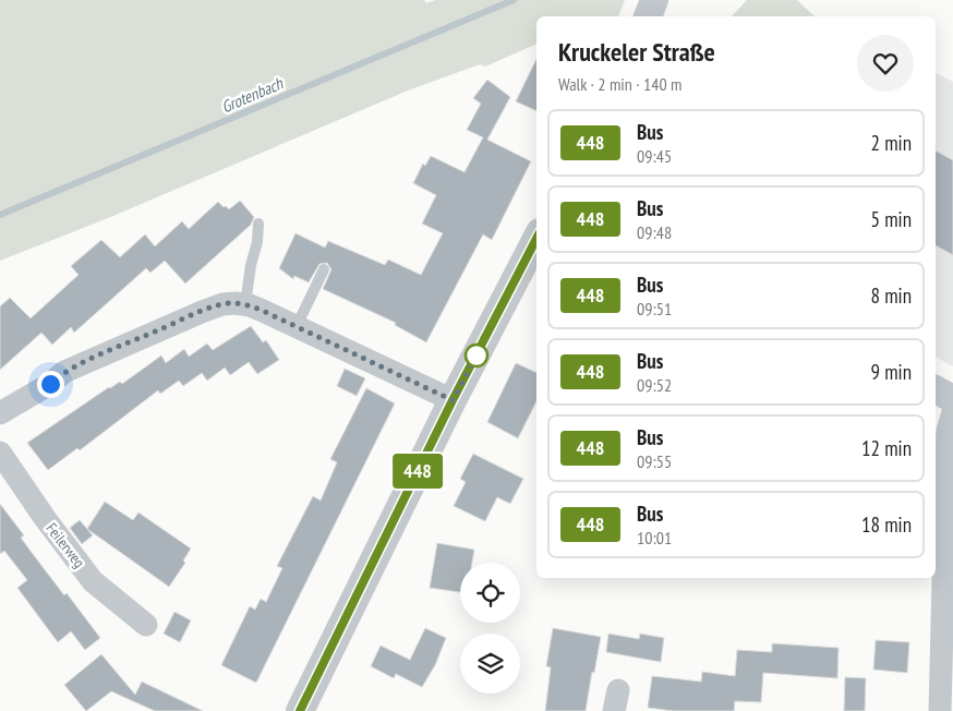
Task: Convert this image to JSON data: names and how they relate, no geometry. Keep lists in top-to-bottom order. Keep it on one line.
{"streets":{"street":["Feilerweg"]},"water":["Grotenbach"],"lines":["bus line 448"],"page":{"on_map":"448","heading":["Kruckeler Straße","Walk · 2 min · 140 m"],"list":[{"mark":"448","name":"Bus","note":"09:45","value":"2 min"},{"mark":"448","name":"Bus","note":"09:48","value":"5 min"},{"mark":"448","name":"Bus","note":"09:51","value":"8 min"},{"mark":"448","name":"Bus","note":"09:52","value":"9 min"},{"mark":"448","name":"Bus","note":"09:55","value":"12 min"},{"mark":"448","name":"Bus","note":"10:01","value":"18 min"}]}}
